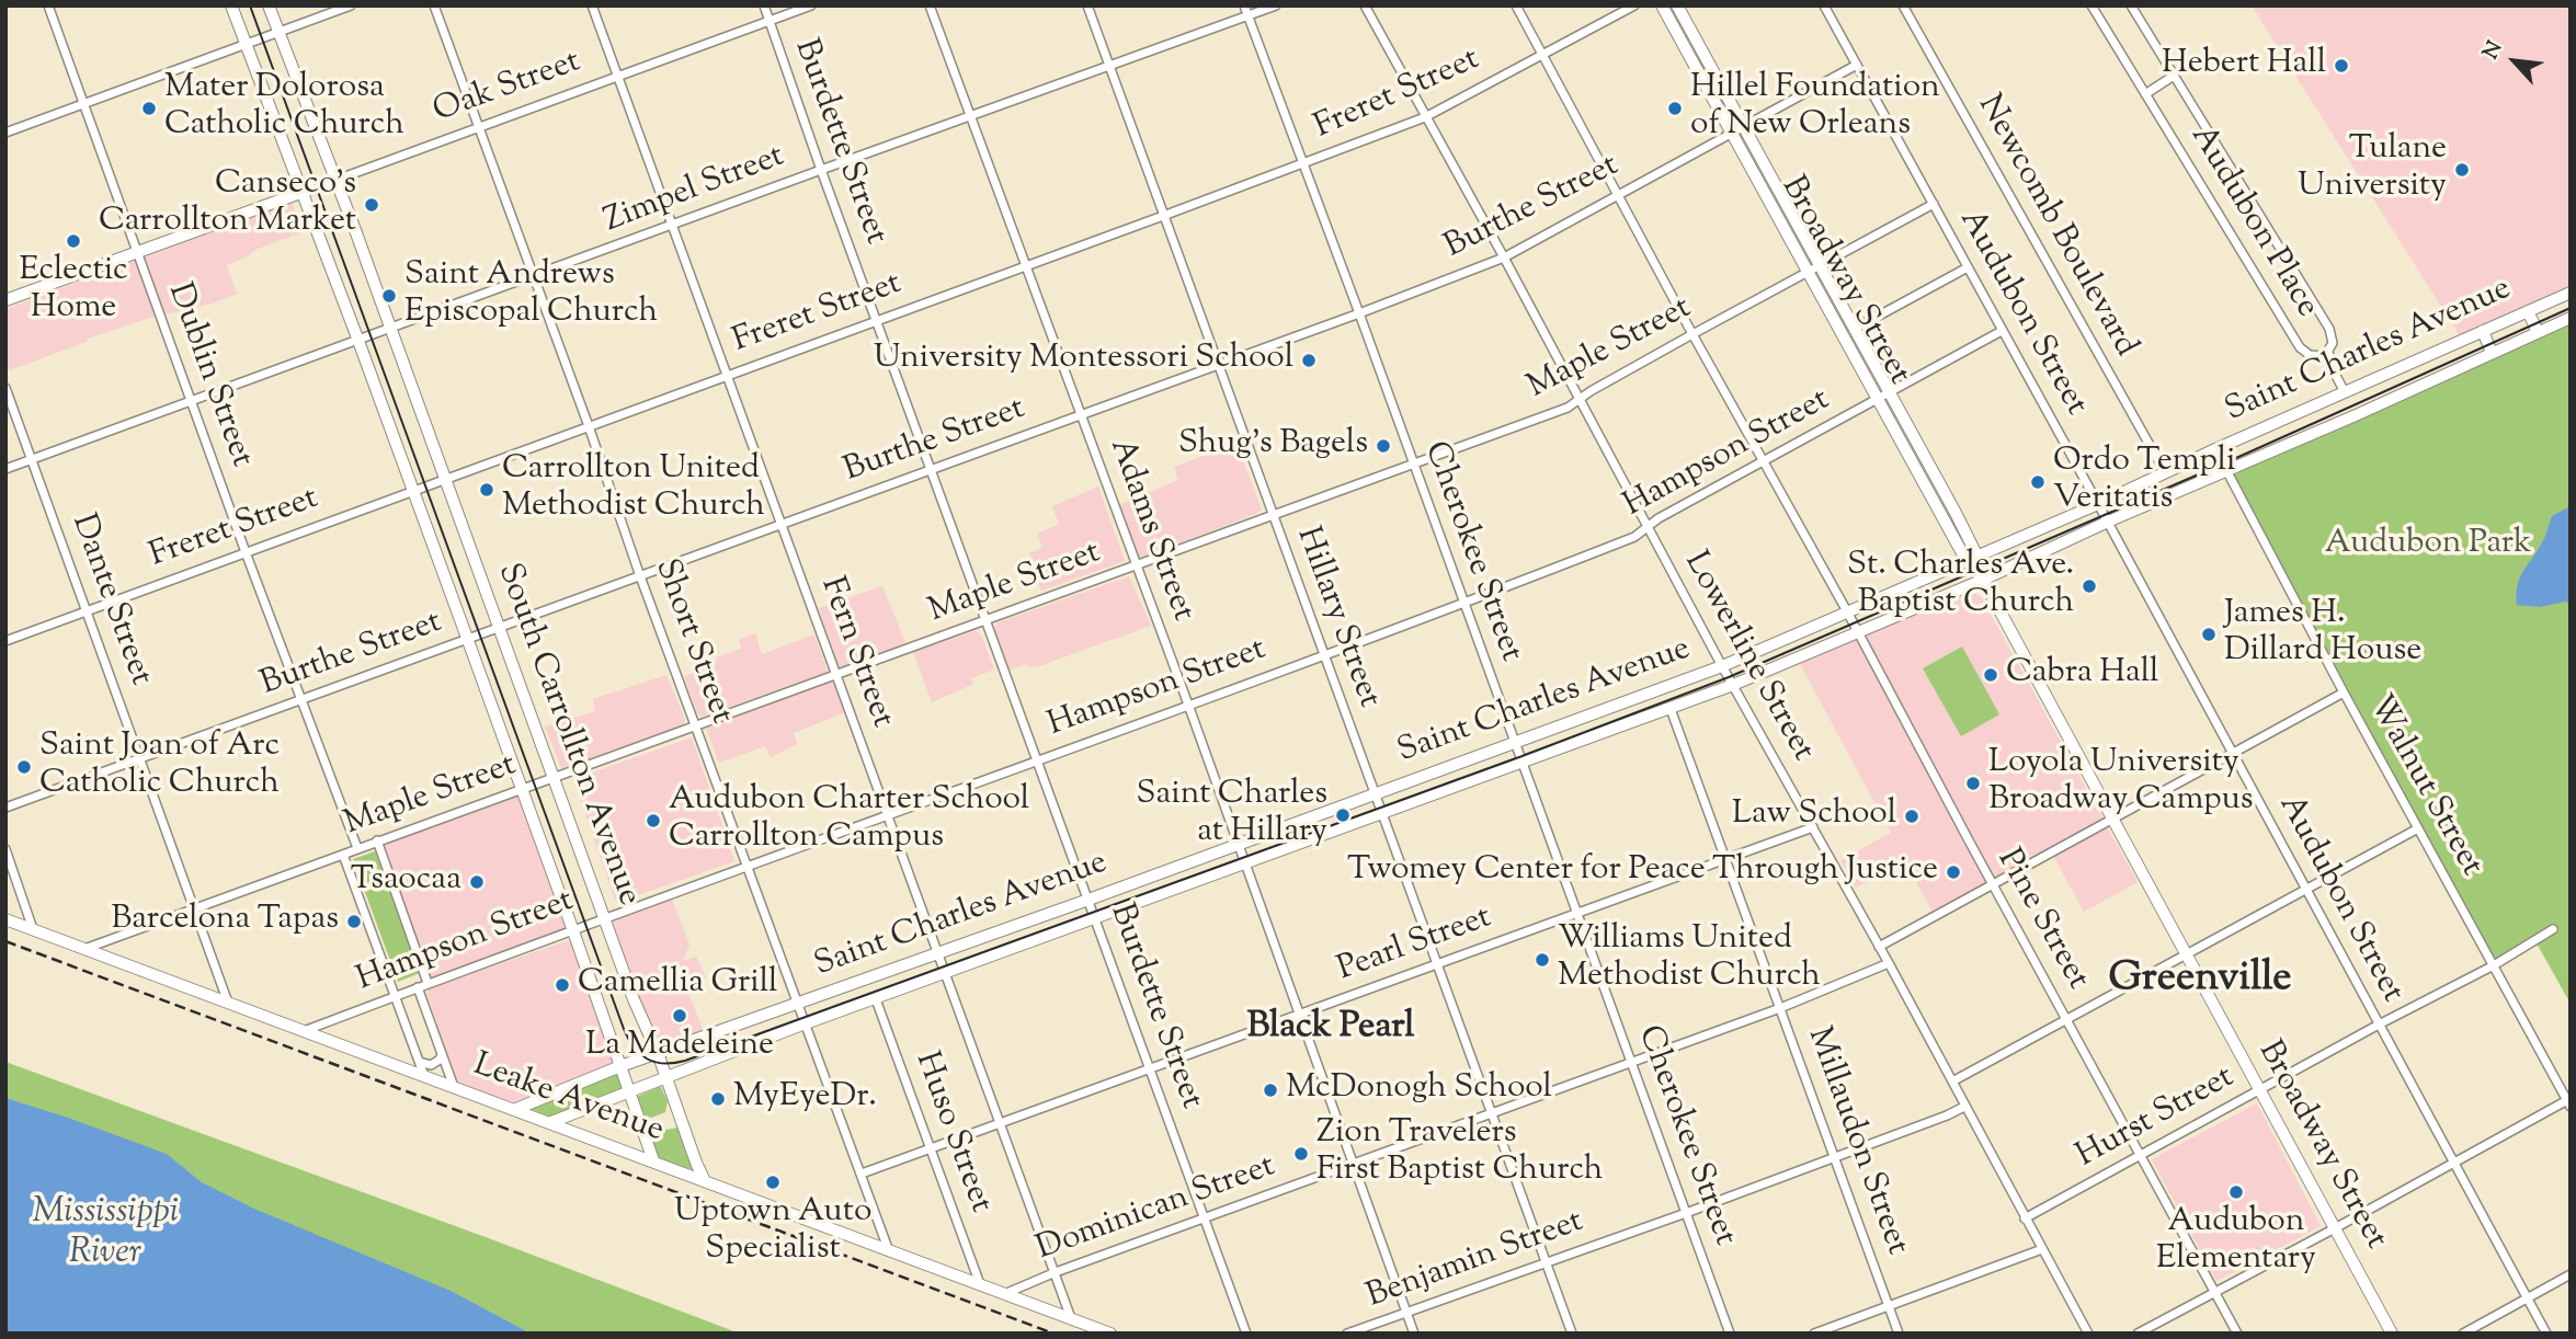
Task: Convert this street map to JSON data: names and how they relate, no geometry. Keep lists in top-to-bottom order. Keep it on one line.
{"streets":{"main road":["Oak Street","Broadway Street","Saint Charles Avenue","South Carrollton Avenue","Leake Avenue"],"street":["Freret Street","Burdette Street","Zimpel Street","Burthe Street","Audubon Place","Newcomb Boulevard","Audubon Street","Maple Street","Dublin Street","Hampson Street","Adams Street","Cherokee Street","Dante Street","Hillary Street","Short Street","Fern Street","Lowerline Street","Walnut Street","Pine Street","Pearl Street","Hurst Street","Huso Street","Millaudon Street","Dominican Street","Benjamin Street"]},"crossings":[["Oak Street","Burdette Street"],["Oak Street","Dublin Street"],["Oak Street","Short Street"],["Oak Street","Fern Street"],["Oak Street","South Carrollton Avenue"],["Freret Street","Burdette Street"],["Freret Street","Dublin Street"],["Freret Street","Adams Street"],["Freret Street","Cherokee Street"],["Freret Street","Dante Street"],["Freret Street","Hillary Street"],["Freret Street","Short Street"],["Freret Street","Fern Street"],["Freret Street","Lowerline Street"],["Freret Street","South Carrollton Avenue"],["Freret Street","Pine Street"],["Burdette Street","Zimpel Street"],["Burdette Street","Burthe Street"],["Burdette Street","Maple Street"],["Burdette Street","Saint Charles Avenue"],["Burdette Street","Hampson Street"],["Burdette Street","Pearl Street"],["Burdette Street","Dominican Street"],["Zimpel Street","Adams Street"],["Zimpel Street","Cherokee Street"],["Zimpel Street","Hillary Street"],["Zimpel Street","Short Street"],["Zimpel Street","Fern Street"],["Zimpel Street","South Carrollton Avenue"],["Burthe Street","Broadway Street"],["Burthe Street","Audubon Street"],["Burthe Street","Dublin Street"],["Burthe Street","Adams Street"],["Burthe Street","Cherokee Street"],["Burthe Street","Dante Street"],["Burthe Street","Hillary Street"],["Burthe Street","Short Street"],["Burthe Street","Fern Street"],["Burthe Street","Lowerline Street"],["Burthe Street","South Carrollton Avenue"],["Burthe Street","Pine Street"],["Newcomb Boulevard","Saint Charles Avenue"],["Broadway Street","Maple Street"],["Broadway Street","Saint Charles Avenue"],["Broadway Street","Hampson Street"],["Broadway Street","Hurst Street"],["Audubon Street","Maple Street"],["Audubon Street","Saint Charles Avenue"],["Audubon Street","Hampson Street"],["Audubon Street","Hurst Street"],["Maple Street","Dublin Street"],["Maple Street","Adams Street"],["Maple Street","Cherokee Street"],["Maple Street","Dante Street"],["Maple Street","Hillary Street"],["Maple Street","Short Street"],["Maple Street","Fern Street"],["Maple Street","Lowerline Street"],["Maple Street","South Carrollton Avenue"],["Maple Street","Pine Street"],["Maple Street","Leake Avenue"],["Saint Charles Avenue","Adams Street"],["Saint Charles Avenue","Cherokee Street"],["Saint Charles Avenue","Hillary Street"],["Saint Charles Avenue","Short Street"],["Saint Charles Avenue","Fern Street"],["Saint Charles Avenue","Lowerline Street"],["Saint Charles Avenue","South Carrollton Avenue"],["Saint Charles Avenue","Walnut Street"],["Saint Charles Avenue","Pine Street"],["Saint Charles Avenue","Leake Avenue"],["Saint Charles Avenue","Huso Street"],["Saint Charles Avenue","Millaudon Street"],["Hampson Street","Adams Street"],["Hampson Street","Cherokee Street"],["Hampson Street","Hillary Street"],["Hampson Street","Short Street"],["Hampson Street","Fern Street"],["Hampson Street","Lowerline Street"],["Hampson Street","South Carrollton Avenue"],["Hampson Street","Pine Street"],["Hampson Street","Leake Avenue"],["Adams Street","Pearl Street"],["Adams Street","Dominican Street"],["Adams Street","Benjamin Street"],["Cherokee Street","Pearl Street"],["Cherokee Street","Dominican Street"],["Cherokee Street","Benjamin Street"],["Dante Street","Leake Avenue"],["Hillary Street","Pearl Street"],["Hillary Street","Dominican Street"],["Hillary Street","Benjamin Street"],["Short Street","Pearl Street"],["Short Street","Leake Avenue"],["Fern Street","Pearl Street"],["Fern Street","Leake Avenue"],["Fern Street","Dominican Street"],["Lowerline Street","Pearl Street"],["Lowerline Street","Hurst Street"],["Lowerline Street","Dominican Street"],["Lowerline Street","Benjamin Street"],["South Carrollton Avenue","Leake Avenue"],["Walnut Street","Hurst Street"],["Pine Street","Hurst Street"],["Pearl Street","Huso Street"],["Pearl Street","Millaudon Street"],["Leake Avenue","Huso Street"],["Leake Avenue","Dominican Street"],["Millaudon Street","Dominican Street"],["Millaudon Street","Benjamin Street"]],"districts":["Greenville","Black Pearl"],"water":["Mississippi River"],"parks":["Audubon Park"],"places":["Hebert Hall","Mater Dolorosa Catholic Church","Hillel Foundation of New Orleans","Tulane University","Canseco's Carrollton Market","Eclectic Home","Saint Andrews Episcopal Church","University Montessori School","Shug's Bagels","Ordo Templi Veritatis","Carrollton United Methodist Church","St. Charles Ave. Baptist Church","James H. Dillard House","Cabra Hall","Saint Joan of Arc Catholic Church","Loyola University Broadway Campus","Saint Charles at Hillary","Law School","Audubon Charter School Carrollton Campus","Twomey Center for Peace Through Justice","Tsaocaa","Barcelona Tapas","Williams United Methodist Church","Camellia Grill","La Madeleine","McDonogh School","MyEyeDr.","Zion Travelers First Baptist Church","Uptown Auto Specialist","Audubon Elementary"],"north":"top left"}
